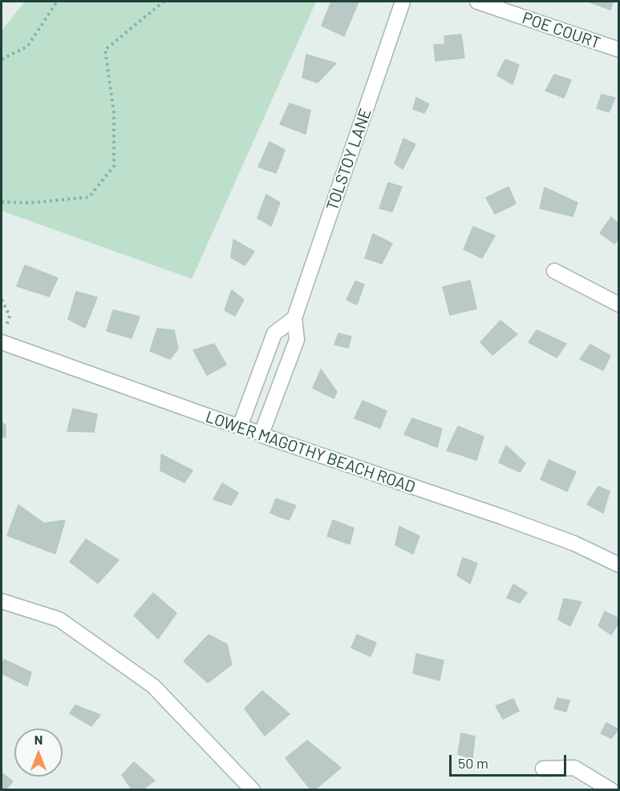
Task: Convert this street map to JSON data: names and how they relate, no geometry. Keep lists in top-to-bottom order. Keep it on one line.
{"streets":{"street":["POE COURT","TOLSTOY LANE","LOWER MAGOTHY BEACH ROAD"]},"crossings":[["TOLSTOY LANE","LOWER MAGOTHY BEACH ROAD"]],"scale_bar":"50 m","north":"top"}
